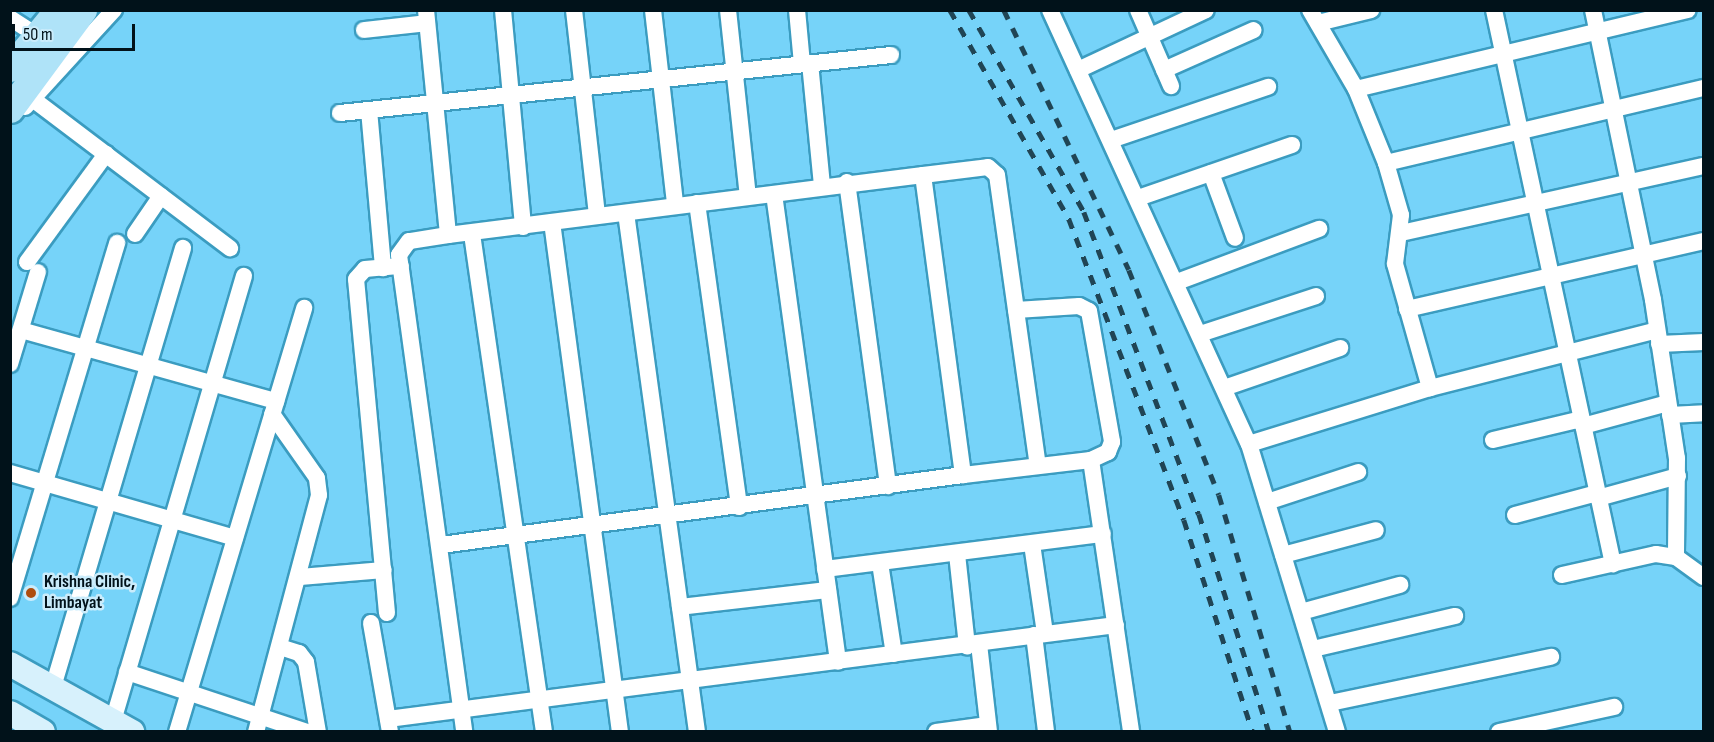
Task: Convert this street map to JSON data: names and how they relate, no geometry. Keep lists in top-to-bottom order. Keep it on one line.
{"places":["Krishna Clinic, Limbayat"],"scale_bar":"50 m"}
